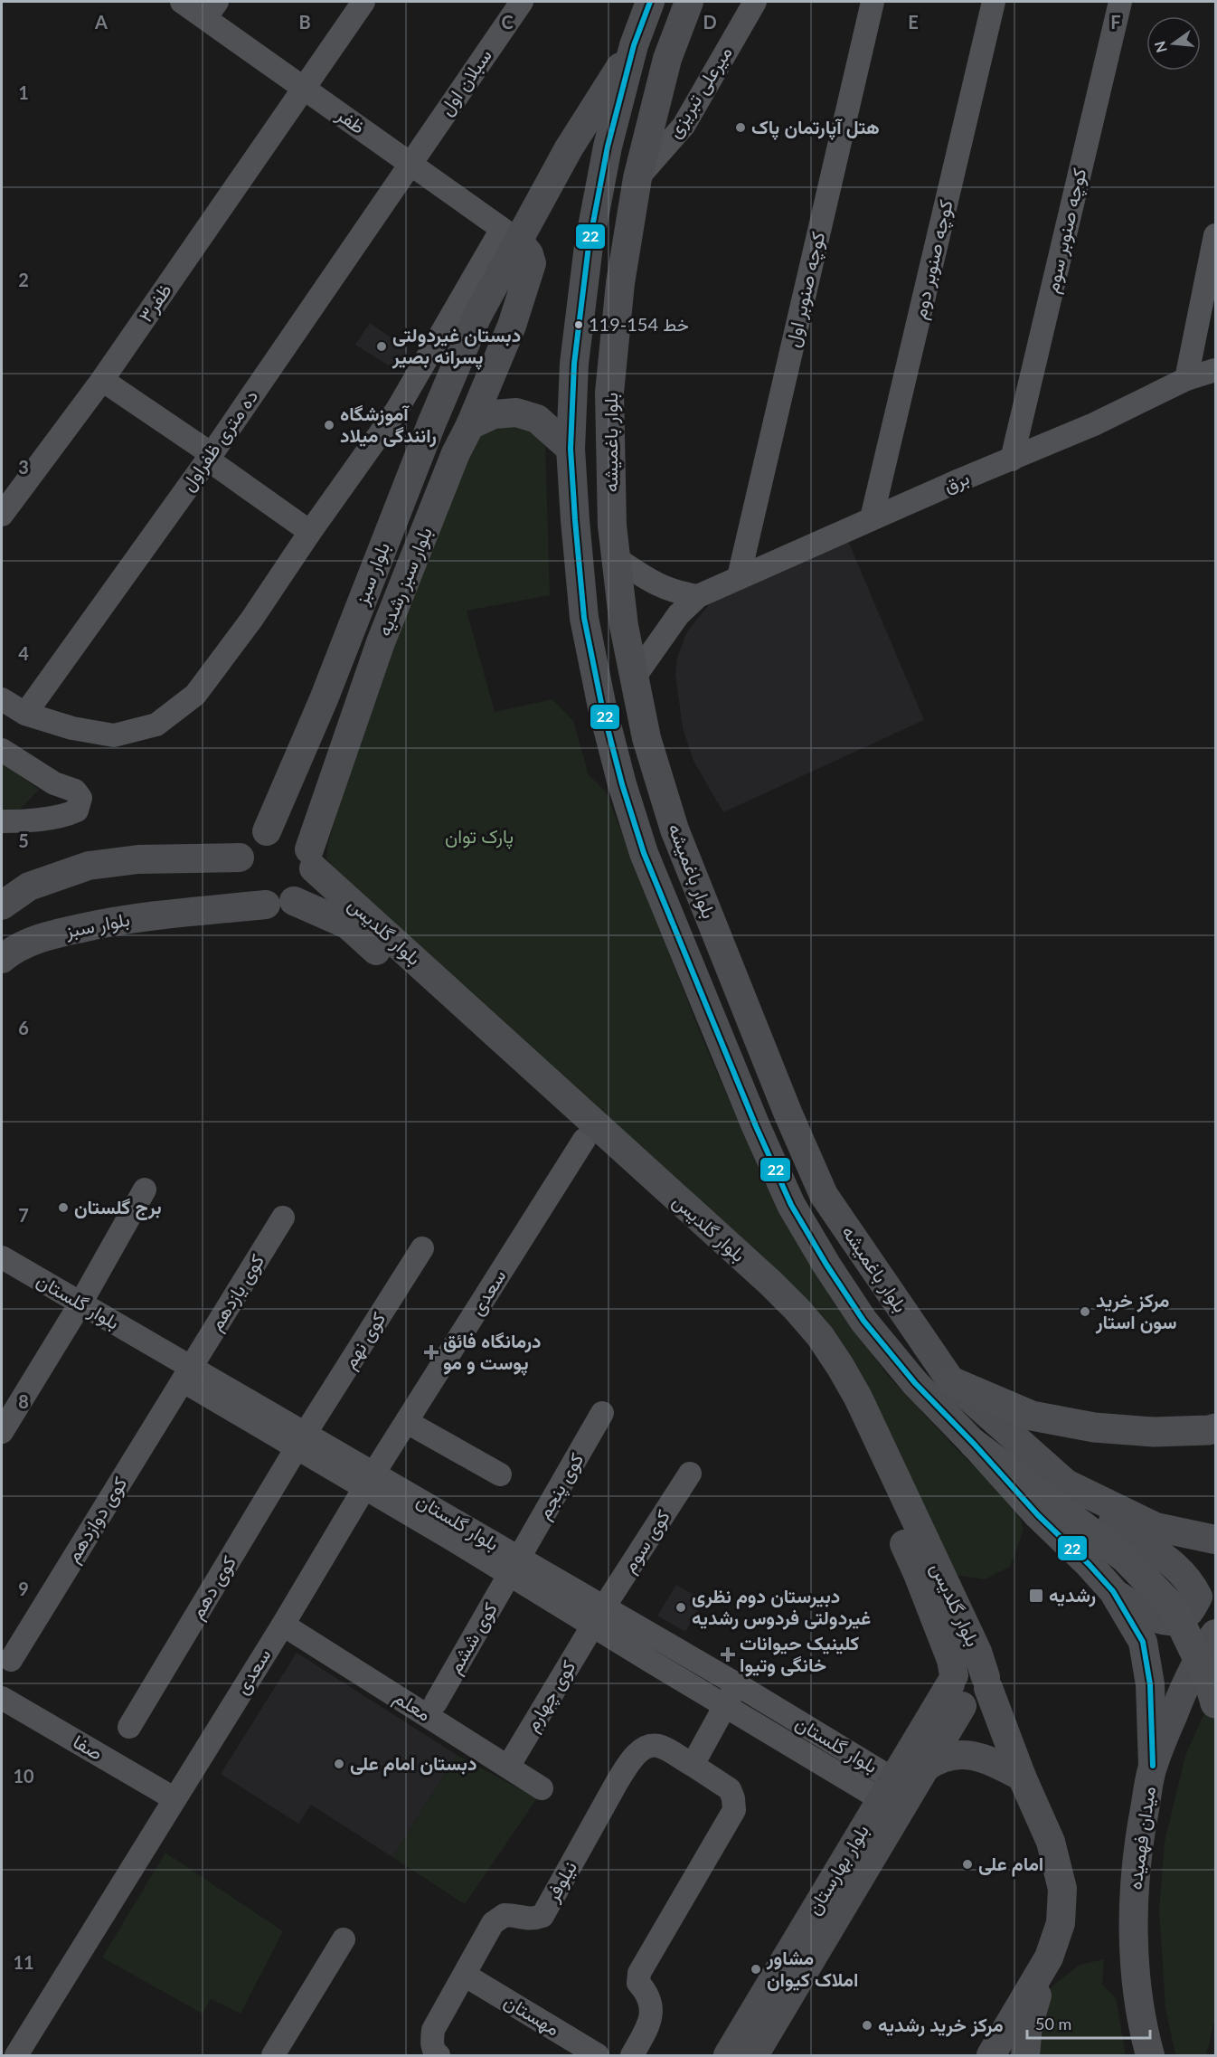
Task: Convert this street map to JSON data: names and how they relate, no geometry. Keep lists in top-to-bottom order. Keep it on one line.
{"streets":{"main road":["بلوار باغمیشه","بلوار سبز","بلوار سبز رشدیه","بلوار گلدیس","میدان فهمیده","بلوار بهارستان"],"street":["سبلان اول","میرعلی تبریزی","ظفر","کوچه صنوبر سوم","کوچه صنوبر دوم","کوچه صنوبر اول","ظفر۳","ده متری ظفراول","برق","کوی یازدهم","سعدی","بلوار گلستان","کوی نهم","کوی پنجم","کوی دوازدهم","کوی سوم","کوی دهم","کوی ششم","کوی چهارم","معلم","صفا","نیلوفر","مهستان"]},"crossings":[["سبلان اول","ظفر"],["سبلان اول","ده متری ظفراول"],["میرعلی تبریزی","بلوار باغمیشه"],["ظفر","ظفر۳"],["ظفر","ده متری ظفراول"],["ظفر","بلوار سبز"],["ظفر","بلوار سبز رشدیه"],["کوچه صنوبر سوم","برق"],["کوچه صنوبر دوم","برق"],["کوچه صنوبر اول","برق"],["بلوار باغمیشه","برق"],["بلوار باغمیشه","بلوار سبز"],["بلوار سبز","بلوار سبز رشدیه"],["بلوار سبز","بلوار گلدیس"],["بلوار سبز رشدیه","بلوار گلدیس"],["بلوار گلدیس","سعدی"],["بلوار گلدیس","بلوار بهارستان"],["کوی یازدهم","بلوار گلستان"],["کوی یازدهم","کوی دوازدهم"],["سعدی","بلوار گلستان"],["سعدی","معلم"],["سعدی","صفا"],["بلوار گلستان","کوی نهم"],["بلوار گلستان","کوی پنجم"],["بلوار گلستان","کوی دوازدهم"],["بلوار گلستان","کوی سوم"],["بلوار گلستان","کوی دهم"],["بلوار گلستان","کوی ششم"],["بلوار گلستان","کوی چهارم"],["بلوار گلستان","بلوار بهارستان"],["کوی نهم","کوی دهم"],["کوی پنجم","کوی ششم"],["کوی سوم","کوی چهارم"],["کوی چهارم","معلم"],["نیلوفر","مهستان"]],"parks":["پارک توان"],"places":{"other":["هتل آپارتمان پاک","خط 154-119","دبستان غیردولتی پسرانه بصیر","آموزشگاه رانندگی میلاد","برج گلستان","مرکز خرید سون استار","دبیرستان دوم نظری غیردولتی فردوس رشدیه","دبستان امام علی","امام علی","مشاور املاک کیوان","مرکز خرید رشدیه"],"health":["درمانگاه فائق پوست و مو","کلینیک حیوانات خانگی وتیوا"],"transit":["رشدیه"]},"lines":["transit line 22"],"scale_bar":"50 m","north":"left","grid":{"columns":["A","B","C","D","E","F"],"rows":["1","2","3","4","5","6","7","8","9","10","11"]}}
